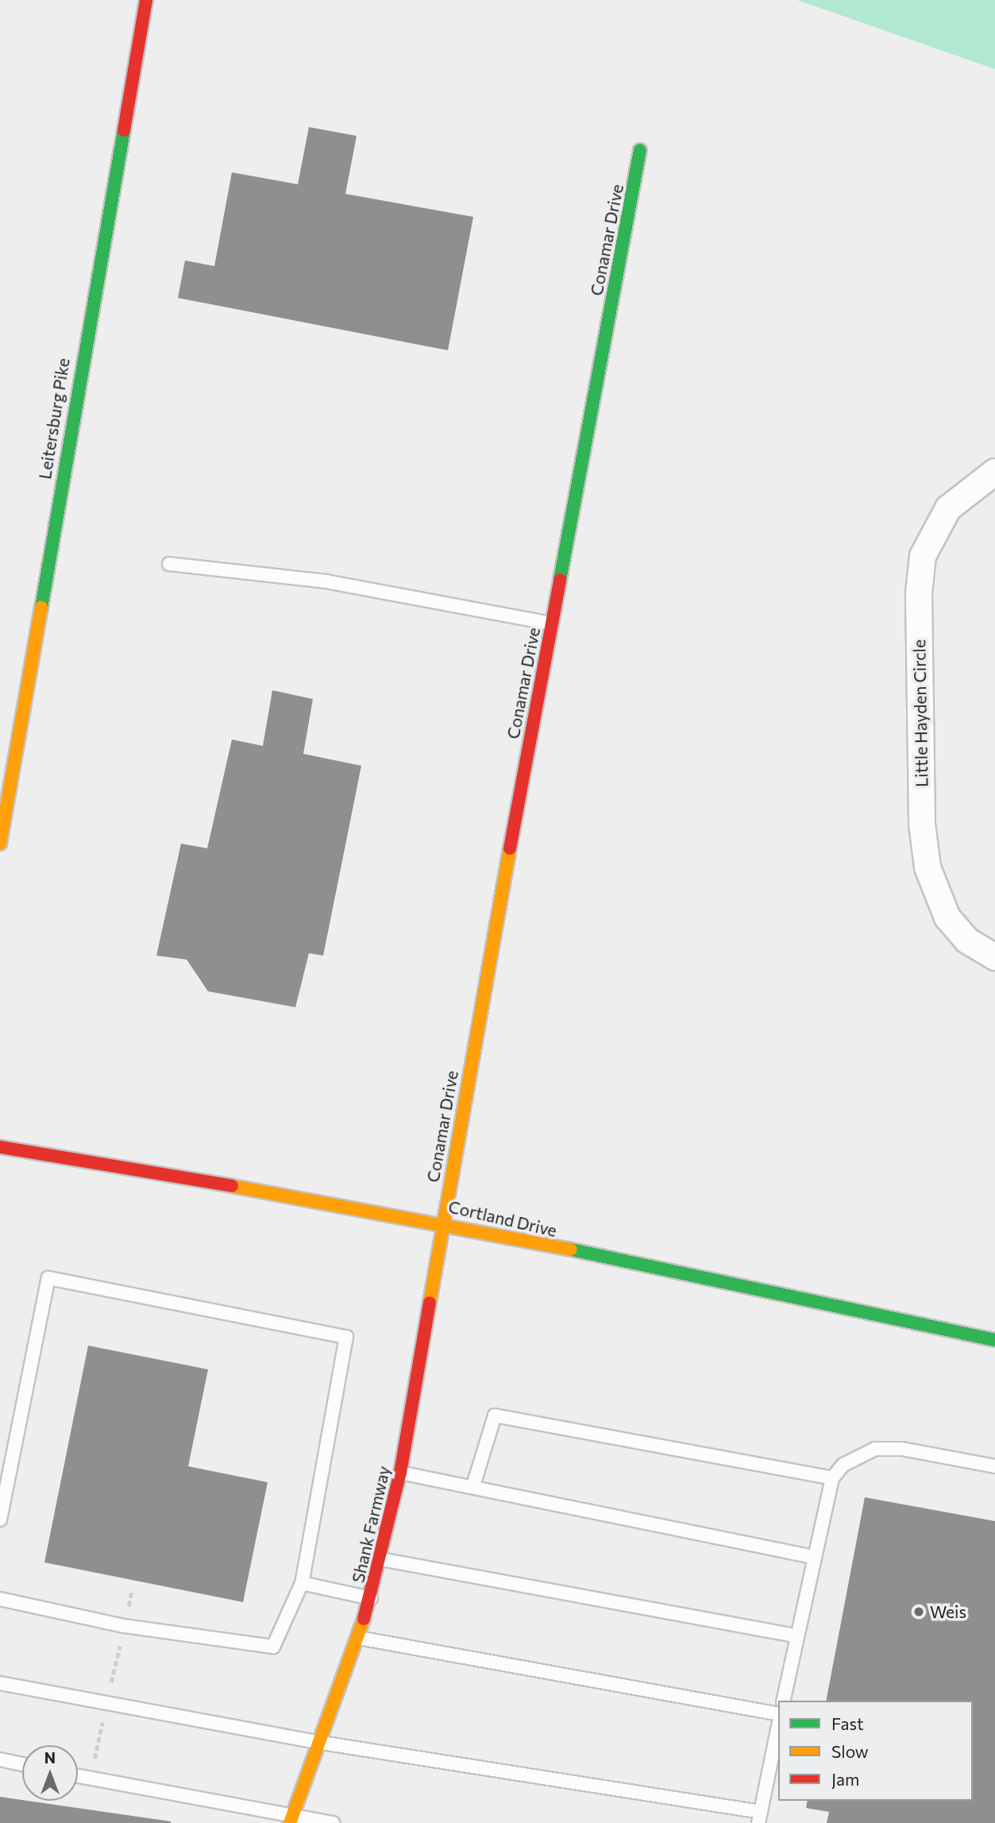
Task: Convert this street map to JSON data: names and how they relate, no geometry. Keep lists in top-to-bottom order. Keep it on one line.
{"streets":{"street":["Conamar Drive","Leitersburg Pike","Little Hayden Circle","Cortland Drive","Shank Farmway"]},"crossings":[["Conamar Drive","Cortland Drive"],["Conamar Drive","Shank Farmway"],["Cortland Drive","Shank Farmway"]],"places":["Weis"],"legend":["Fast","Slow","Jam"],"north":"top"}
